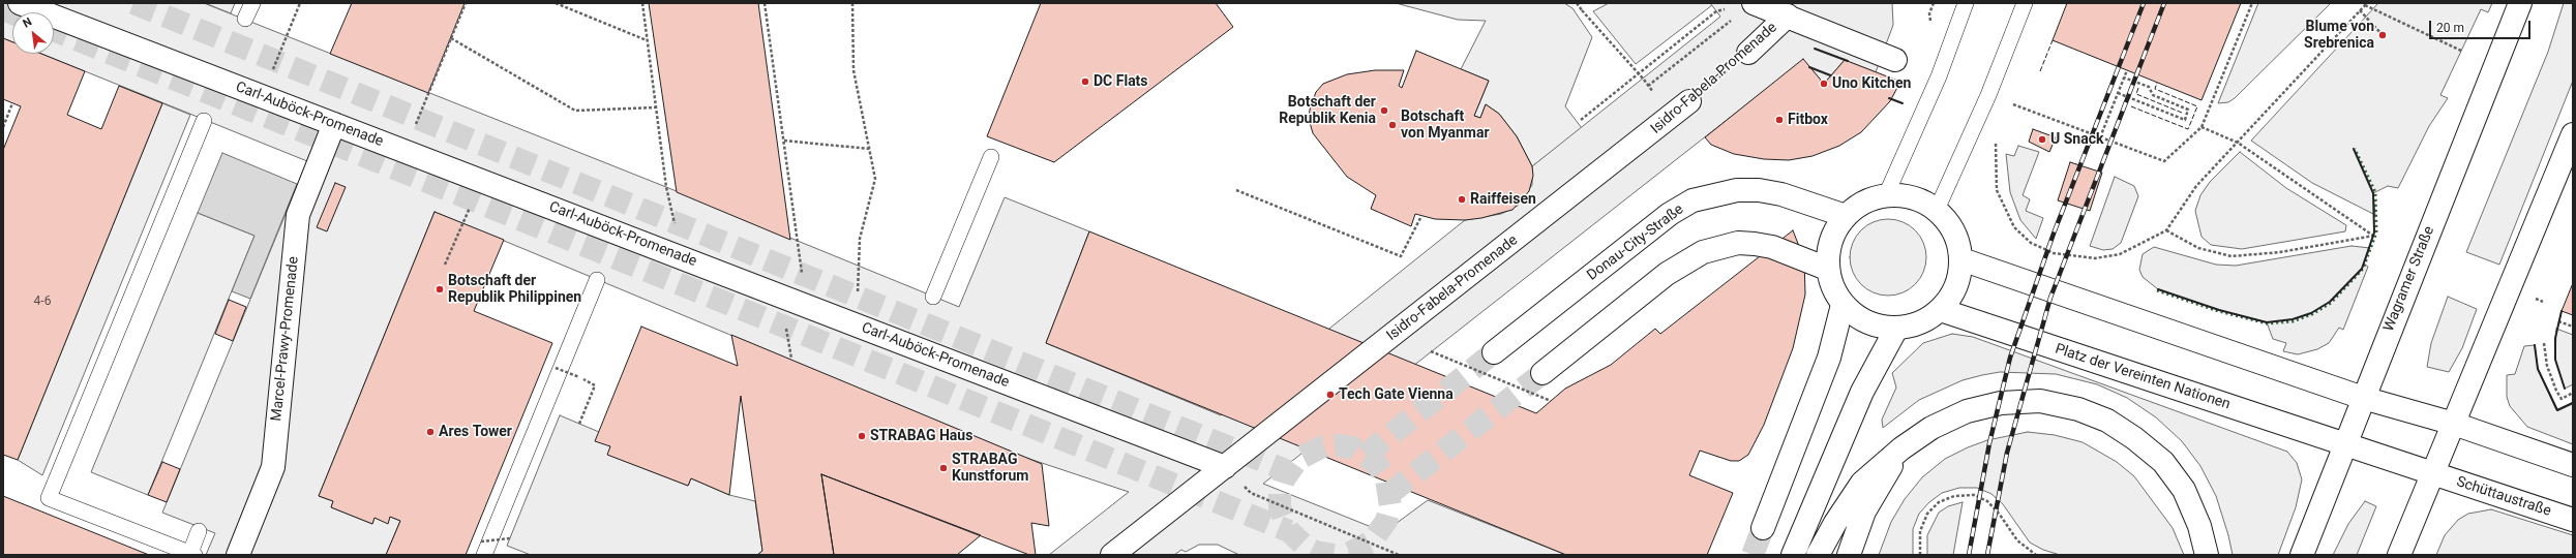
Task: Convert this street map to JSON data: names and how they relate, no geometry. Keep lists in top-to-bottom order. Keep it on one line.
{"streets":{"main road":["Isidro-Fabela-Promenade","Carl-Auböck-Promenade","Donau-City-Straße","Wagramer Straße","Marcel-Prawy-Promenade","Platz der Vereinten Nationen","Schüttaustraße"]},"crossings":[["Isidro-Fabela-Promenade","Carl-Auböck-Promenade"],["Carl-Auböck-Promenade","Marcel-Prawy-Promenade"],["Donau-City-Straße","Platz der Vereinten Nationen"],["Wagramer Straße","Platz der Vereinten Nationen"],["Platz der Vereinten Nationen","Schüttaustraße"]],"places":["Blume von Srebrenica","DC Flats","Uno Kitchen","Botschaft der Republik Kenia","Fitbox","Botschaft von Myanmar","U Snack","Raiffeisen","Botschaft der Republik Philippinen","Tech Gate Vienna","Ares Tower","STRABAG Haus","STRABAG Kunstforum"],"house_numbers":["4-6"],"scale_bar":"20 m","north":"top left"}
